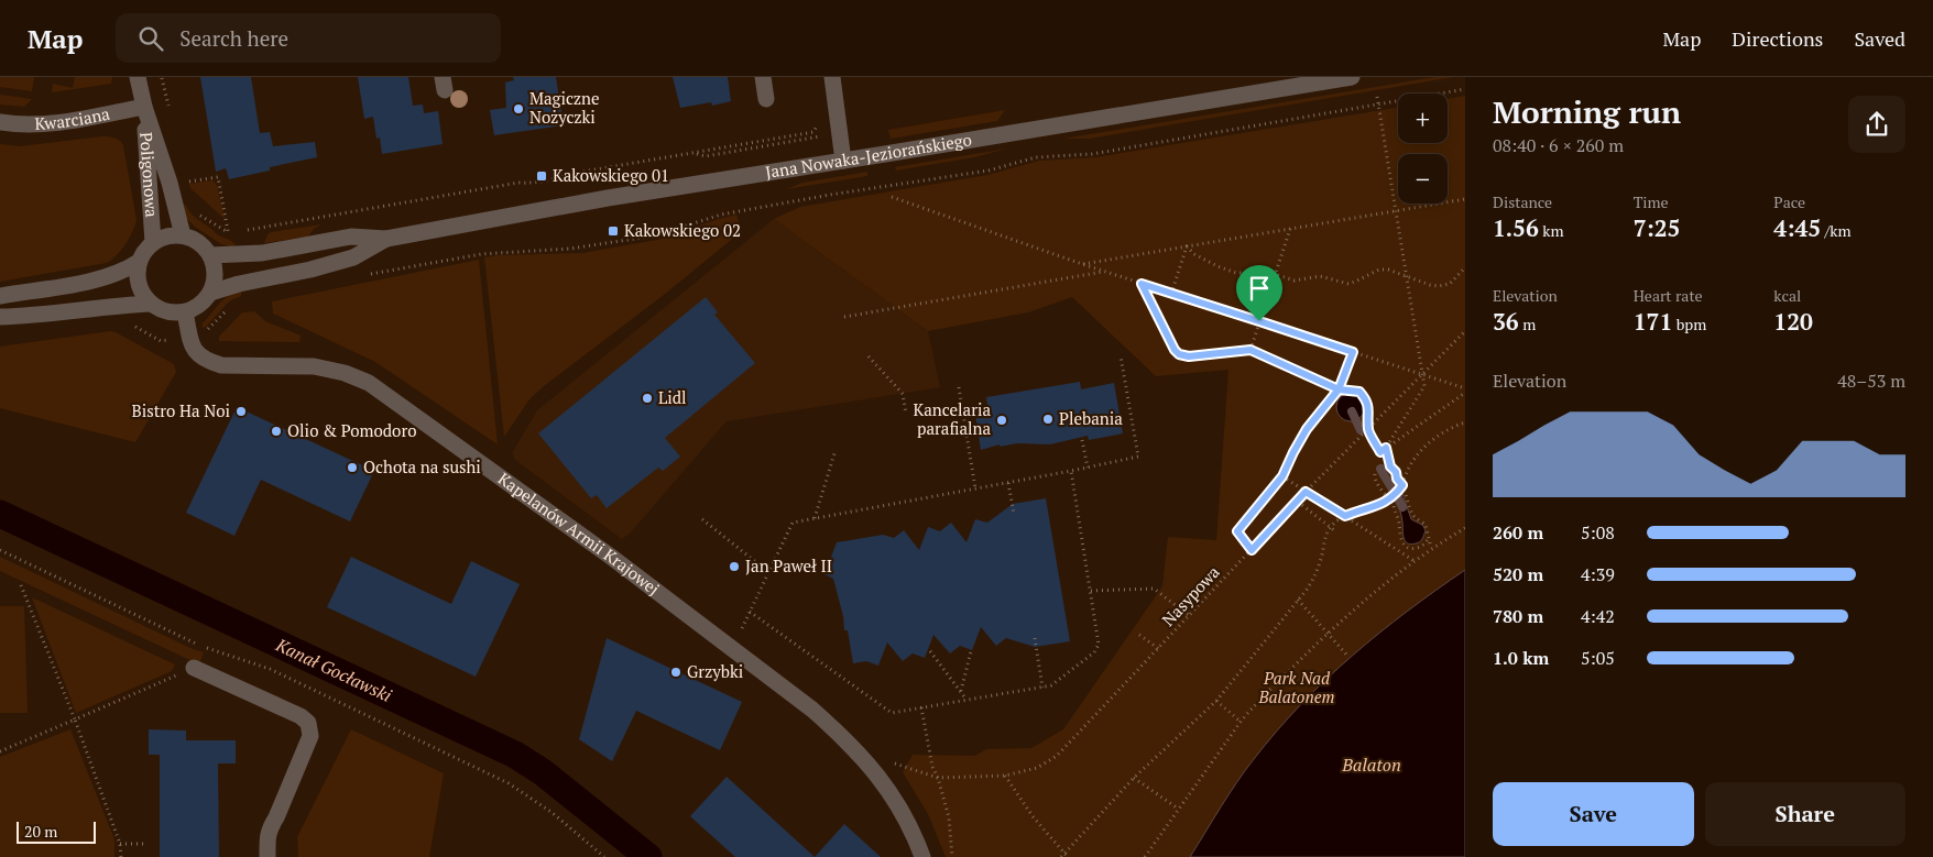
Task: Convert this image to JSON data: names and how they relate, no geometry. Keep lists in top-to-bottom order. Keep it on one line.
{"streets":{"street":["Kwarciana","Jana Nowaka-Jeziorańskiego","Poligonowa","Kapelanów Armii Krajowej"],"path":["Nasypowa"]},"crossings":[["Kwarciana","Poligonowa"],["Jana Nowaka-Jeziorańskiego","Poligonowa"],["Jana Nowaka-Jeziorańskiego","Kapelanów Armii Krajowej"],["Poligonowa","Kapelanów Armii Krajowej"]],"water":["Kanał Gocławski","Balaton"],"parks":["Park Nad Balatonem"],"places":{"other":["Magiczne Nożyczki","Lidl","Bistro Ha Noi","Plebania","Kancelaria parafialna","Olio & Pomodoro","Ochota na sushi","Jan Paweł II","Grzybki"],"transit":["Kakowskiego 01","Kakowskiego 02"]},"scale_bar":"20 m","page":{"header":"Map","search":"Search here","nav":["Map","Directions","Saved"],"heading":["Morning run","08:40 · 6 × 260 m"],"map_buttons":["+","−"],"stats":[["Distance","1.56 km"],["Time","7:25"],["Pace","4:45 /km"],["Elevation","36 m"],["Heart rate","171 bpm"],["kcal","120"]],"chart":["Elevation","48–53 m"],"list":[{"name":"260 m","note":"5:08"},{"name":"520 m","note":"4:39"},{"name":"780 m","note":"4:42"},{"name":"1.0 km","note":"5:05"}],"buttons":["Save","Share"],"scale":"20 m"}}
